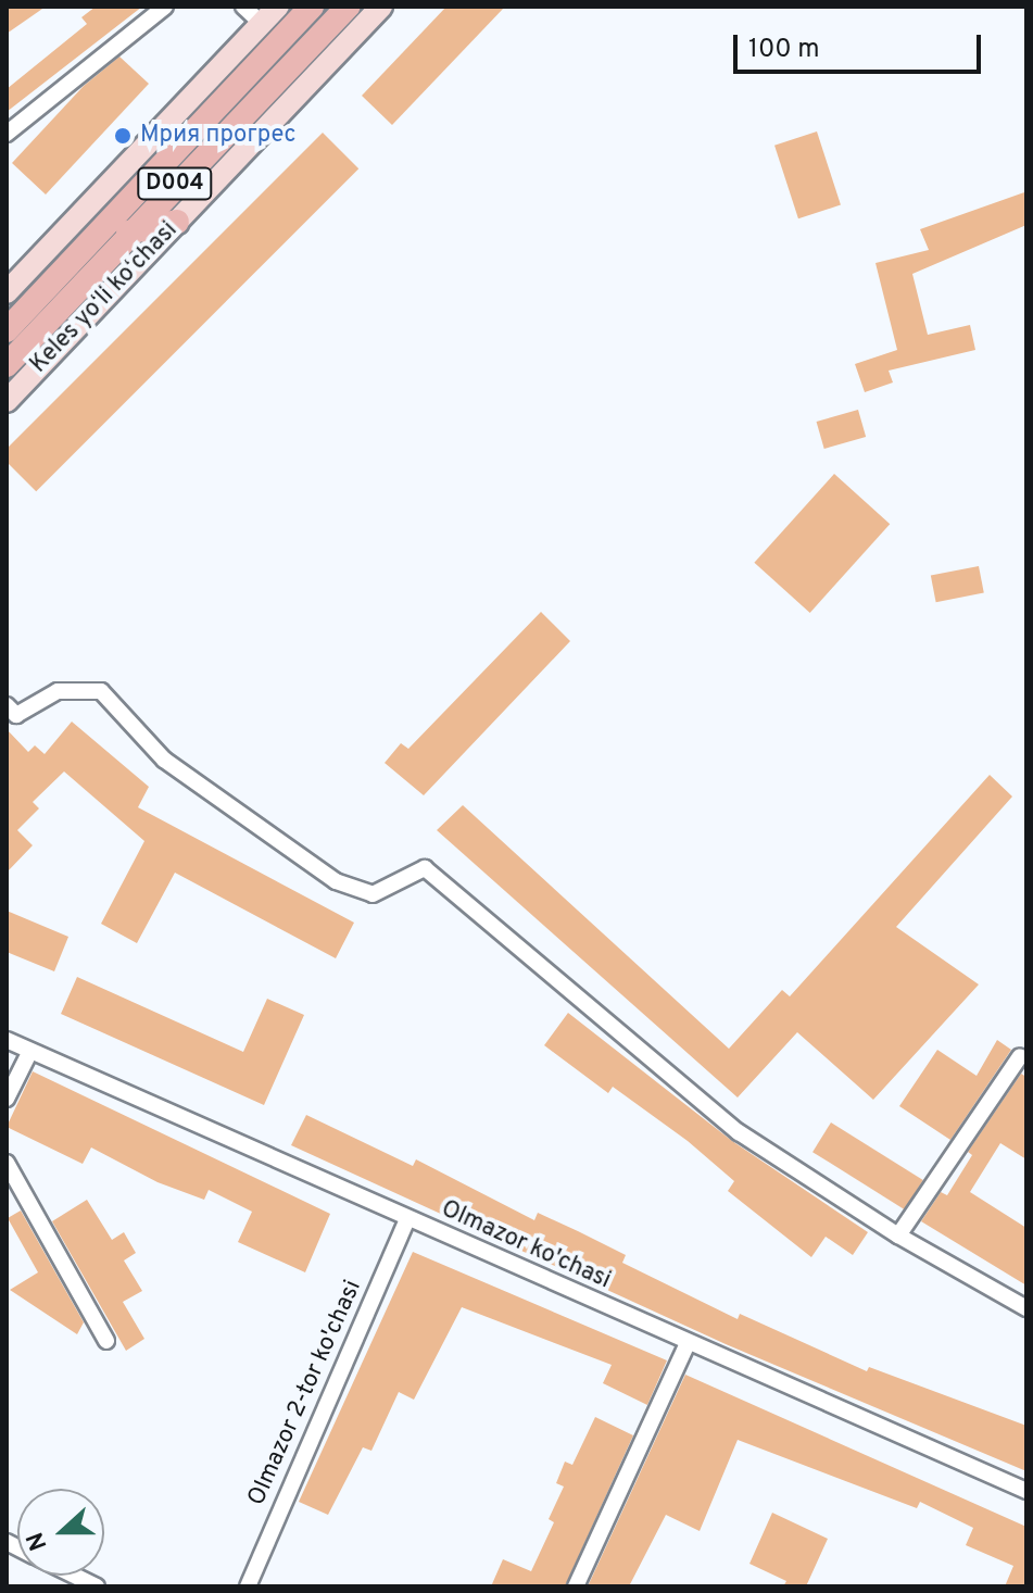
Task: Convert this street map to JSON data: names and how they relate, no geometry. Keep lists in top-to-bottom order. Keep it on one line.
{"streets":{"main road":["D004","Keles yoʻli koʻchasi"],"street":["Olmazor ko'chasi","Olmazor 2-tor ko'chasi"]},"crossings":[["Olmazor ko'chasi","Olmazor 2-tor ko'chasi"]],"places":["Мрия прогрес"],"scale_bar":"100 m","north":"left"}
